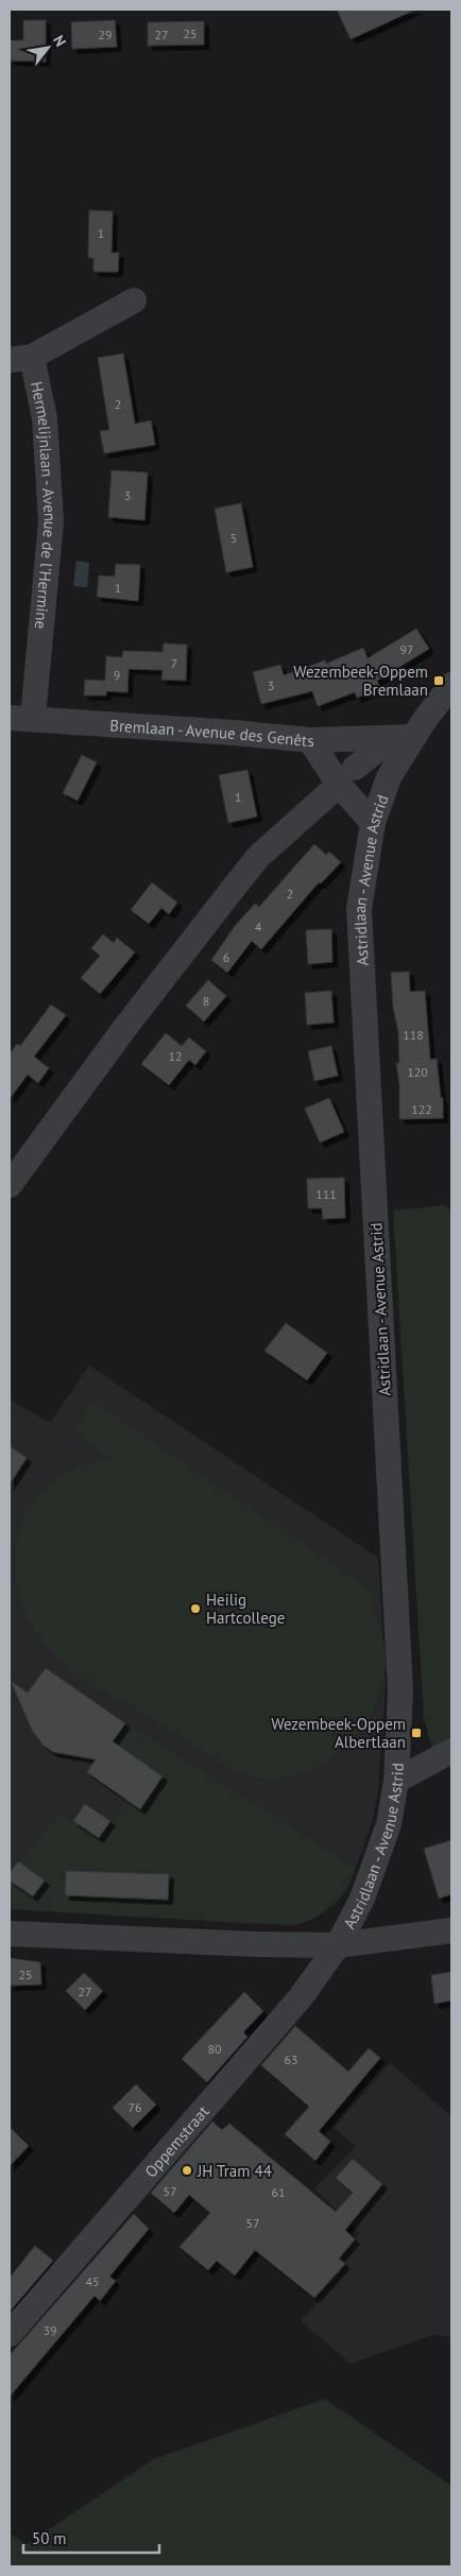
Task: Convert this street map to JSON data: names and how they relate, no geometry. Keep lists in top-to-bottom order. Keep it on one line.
{"streets":{"street":["Hermelijnlaan - Avenue de l'Hermine","Bremlaan - Avenue des Genêts","Astridlaan - Avenue Astrid","Oppemstraat"]},"crossings":[["Hermelijnlaan - Avenue de l'Hermine","Bremlaan - Avenue des Genêts"],["Bremlaan - Avenue des Genêts","Astridlaan - Avenue Astrid"],["Astridlaan - Avenue Astrid","Oppemstraat"]],"places":{"transit":["Wezembeek-Oppem Bremlaan","Wezembeek-Oppem Albertlaan"],"other":["Heilig Hartcollege","JH Tram 44"]},"house_numbers":["25","29","27","1","2","3","5","1","97","7","9","3","1","2","4","6","8","118","12","120","122","111","25","27","80","63","76","57","61","57","45","39"],"scale_bar":"50 m","north":"top right"}
